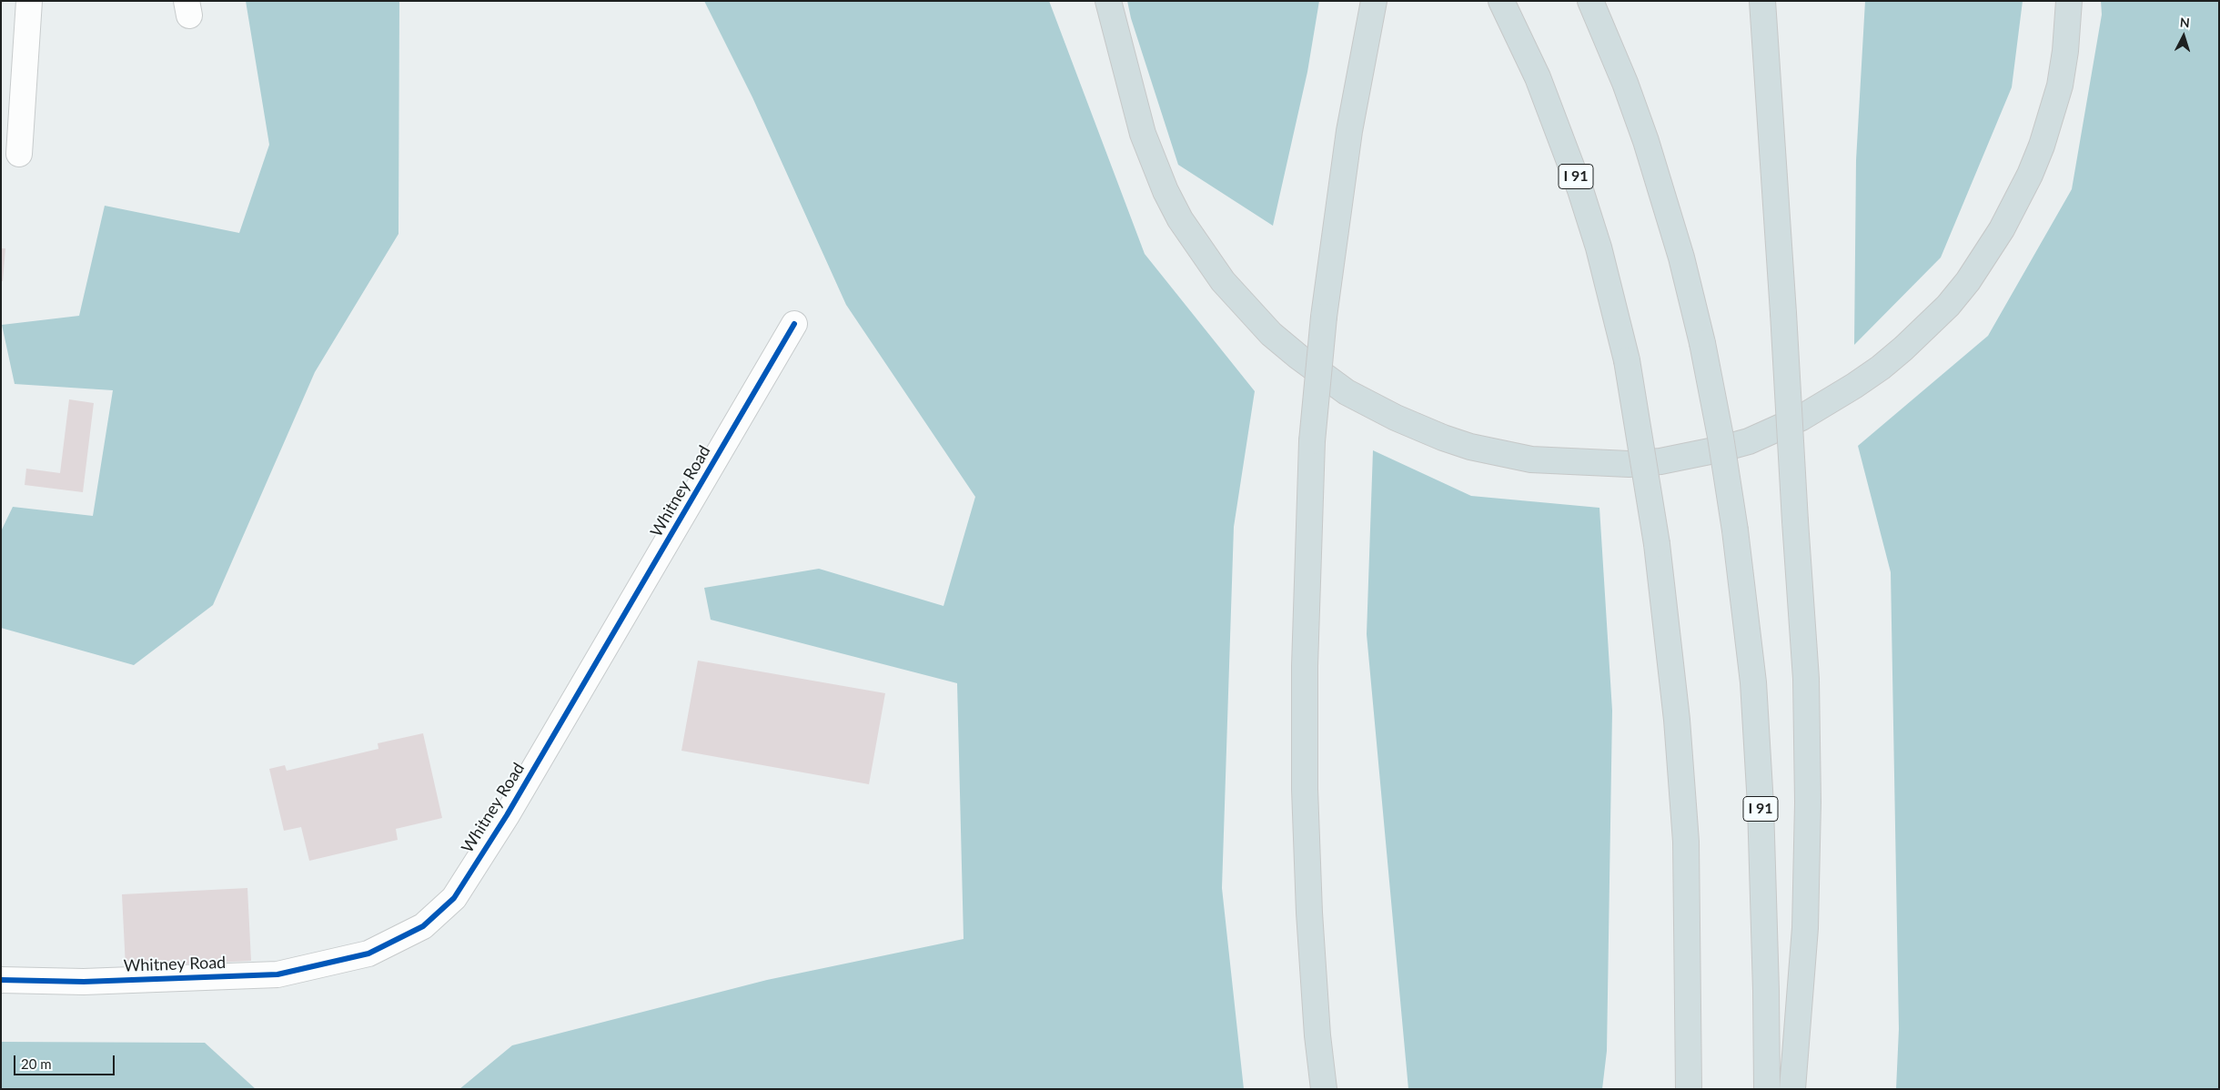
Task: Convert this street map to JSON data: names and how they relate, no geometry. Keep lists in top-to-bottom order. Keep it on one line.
{"streets":{"highway":["I 91"],"street":["Whitney Road"]},"scale_bar":"20 m","north":"top"}
